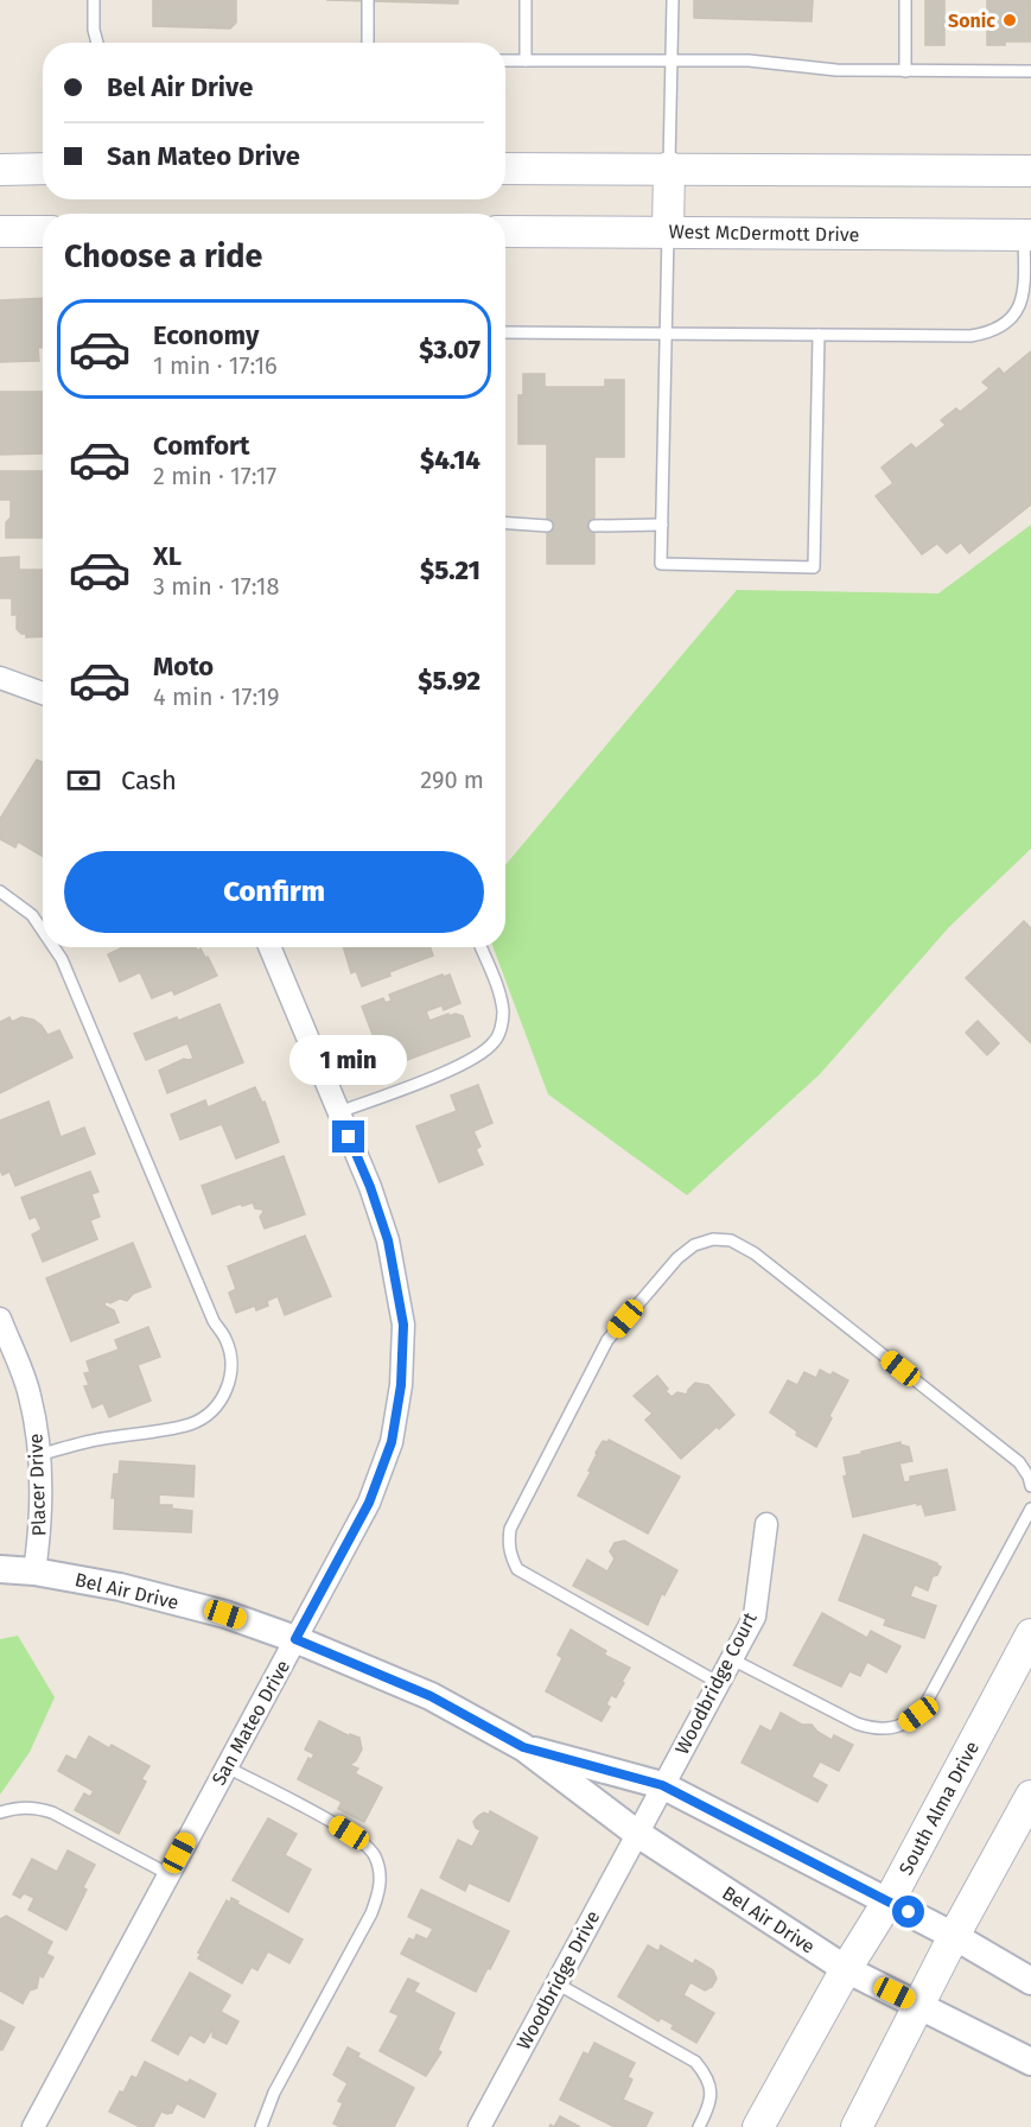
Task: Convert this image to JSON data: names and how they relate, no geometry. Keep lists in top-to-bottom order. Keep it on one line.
{"streets":{"main road":["West McDermott Drive","South Alma Drive"],"street":["Placer Drive","Bel Air Drive","Woodbridge Court","San Mateo Drive","Woodbridge Drive"]},"crossings":[["Placer Drive","Bel Air Drive"],["Bel Air Drive","Woodbridge Court"],["Bel Air Drive","San Mateo Drive"],["Bel Air Drive","South Alma Drive"],["Bel Air Drive","Woodbridge Drive"],["Woodbridge Court","Woodbridge Drive"]],"places":["Sonic"],"page":{"banner":["Bel Air Drive","San Mateo Drive"],"heading":"Choose a ride","list":[{"name":"Economy","note":"1 min · 17:16","value":"$3.07"},{"name":"Comfort","note":"2 min · 17:17","value":"$4.14"},{"name":"XL","note":"3 min · 17:18","value":"$5.21"},{"name":"Moto","note":"4 min · 17:19","value":"$5.92"}],"pay":["Cash","290 m"],"buttons":"Confirm","bubble":"1 min"}}
